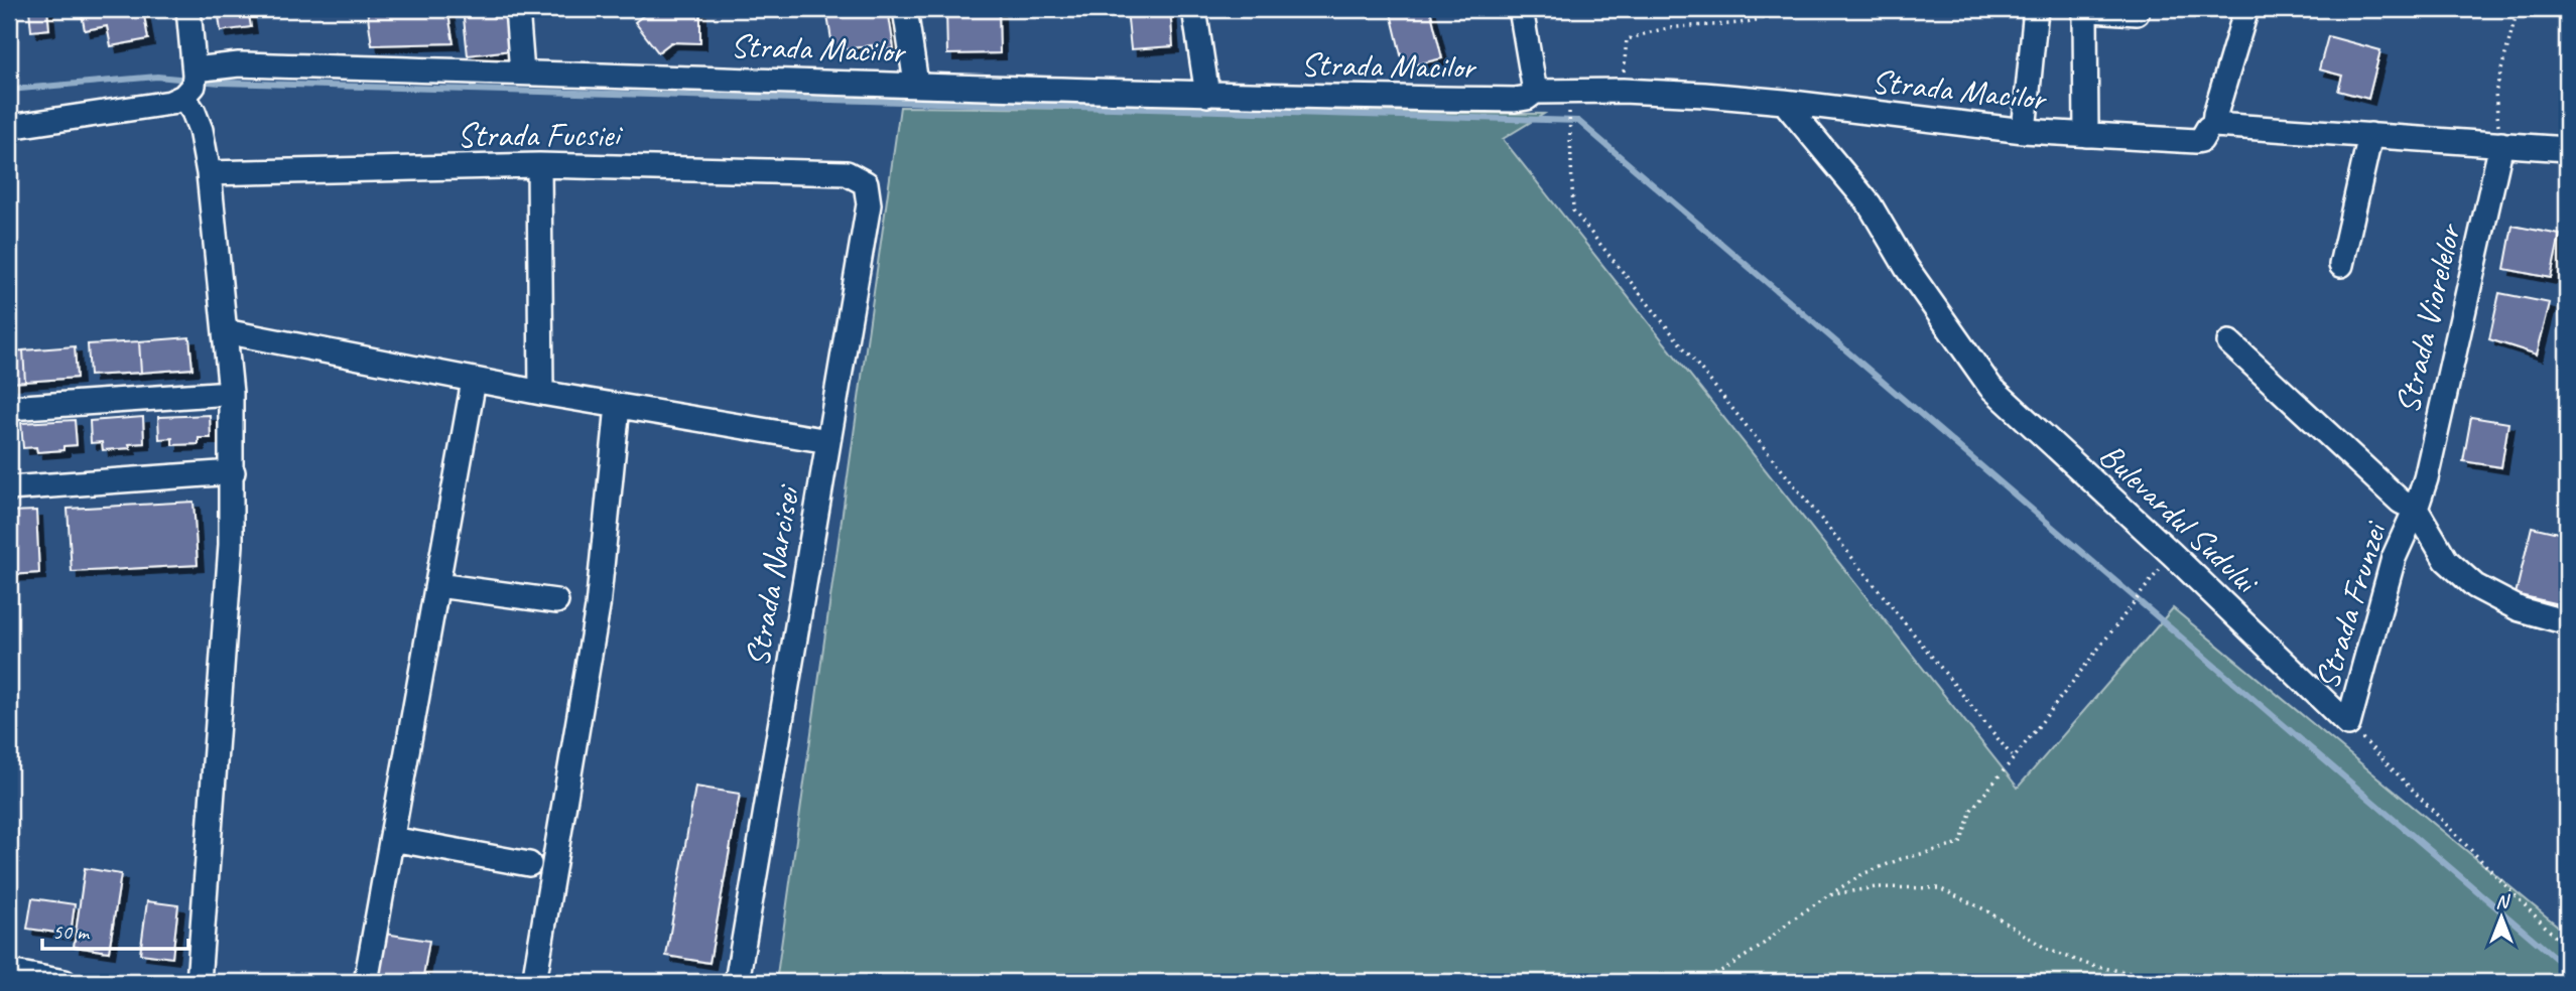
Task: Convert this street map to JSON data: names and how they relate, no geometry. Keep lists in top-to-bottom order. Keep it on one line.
{"streets":{"street":["Strada Macilor","Strada Fucsiei","Strada Viorelelor","Bulevardul Sudului","Strada Narcisei","Strada Frunzei"]},"crossings":[["Strada Macilor","Bulevardul Sudului"],["Strada Fucsiei","Strada Narcisei"],["Strada Viorelelor","Strada Frunzei"],["Bulevardul Sudului","Strada Frunzei"]],"scale_bar":"50 m","north":"top"}
